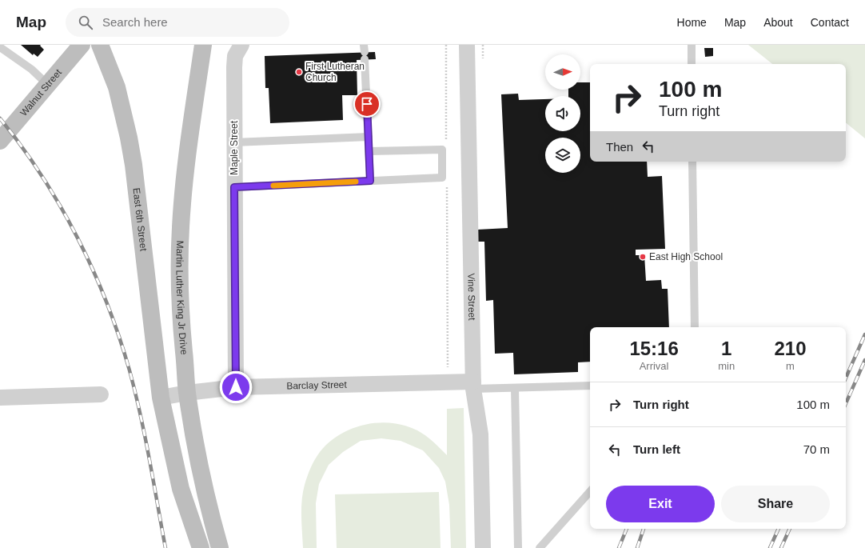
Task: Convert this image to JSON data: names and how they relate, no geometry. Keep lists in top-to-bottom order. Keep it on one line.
{"streets":{"main road":["Walnut Street","East 6th Street","Martin Luther King Jr Drive"],"street":["Maple Street","Vine Street","Barclay Street"]},"crossings":[["Maple Street","Barclay Street"],["East 6th Street","Barclay Street"],["Vine Street","Barclay Street"],["Martin Luther King Jr Drive","Barclay Street"]],"places":["First Lutheran Church","East High School"],"north":"right","page":{"header":"Map","search":"Search here","nav":["Home","Map","About","Contact"],"turn":["100 m","Turn right"],"then":"Then","eta":["15:16","Arrival","1","min","210","m"],"list":[{"name":"Turn right","value":"100 m"},{"name":"Turn left","value":"70 m"}],"buttons":["Exit","Share"]}}
